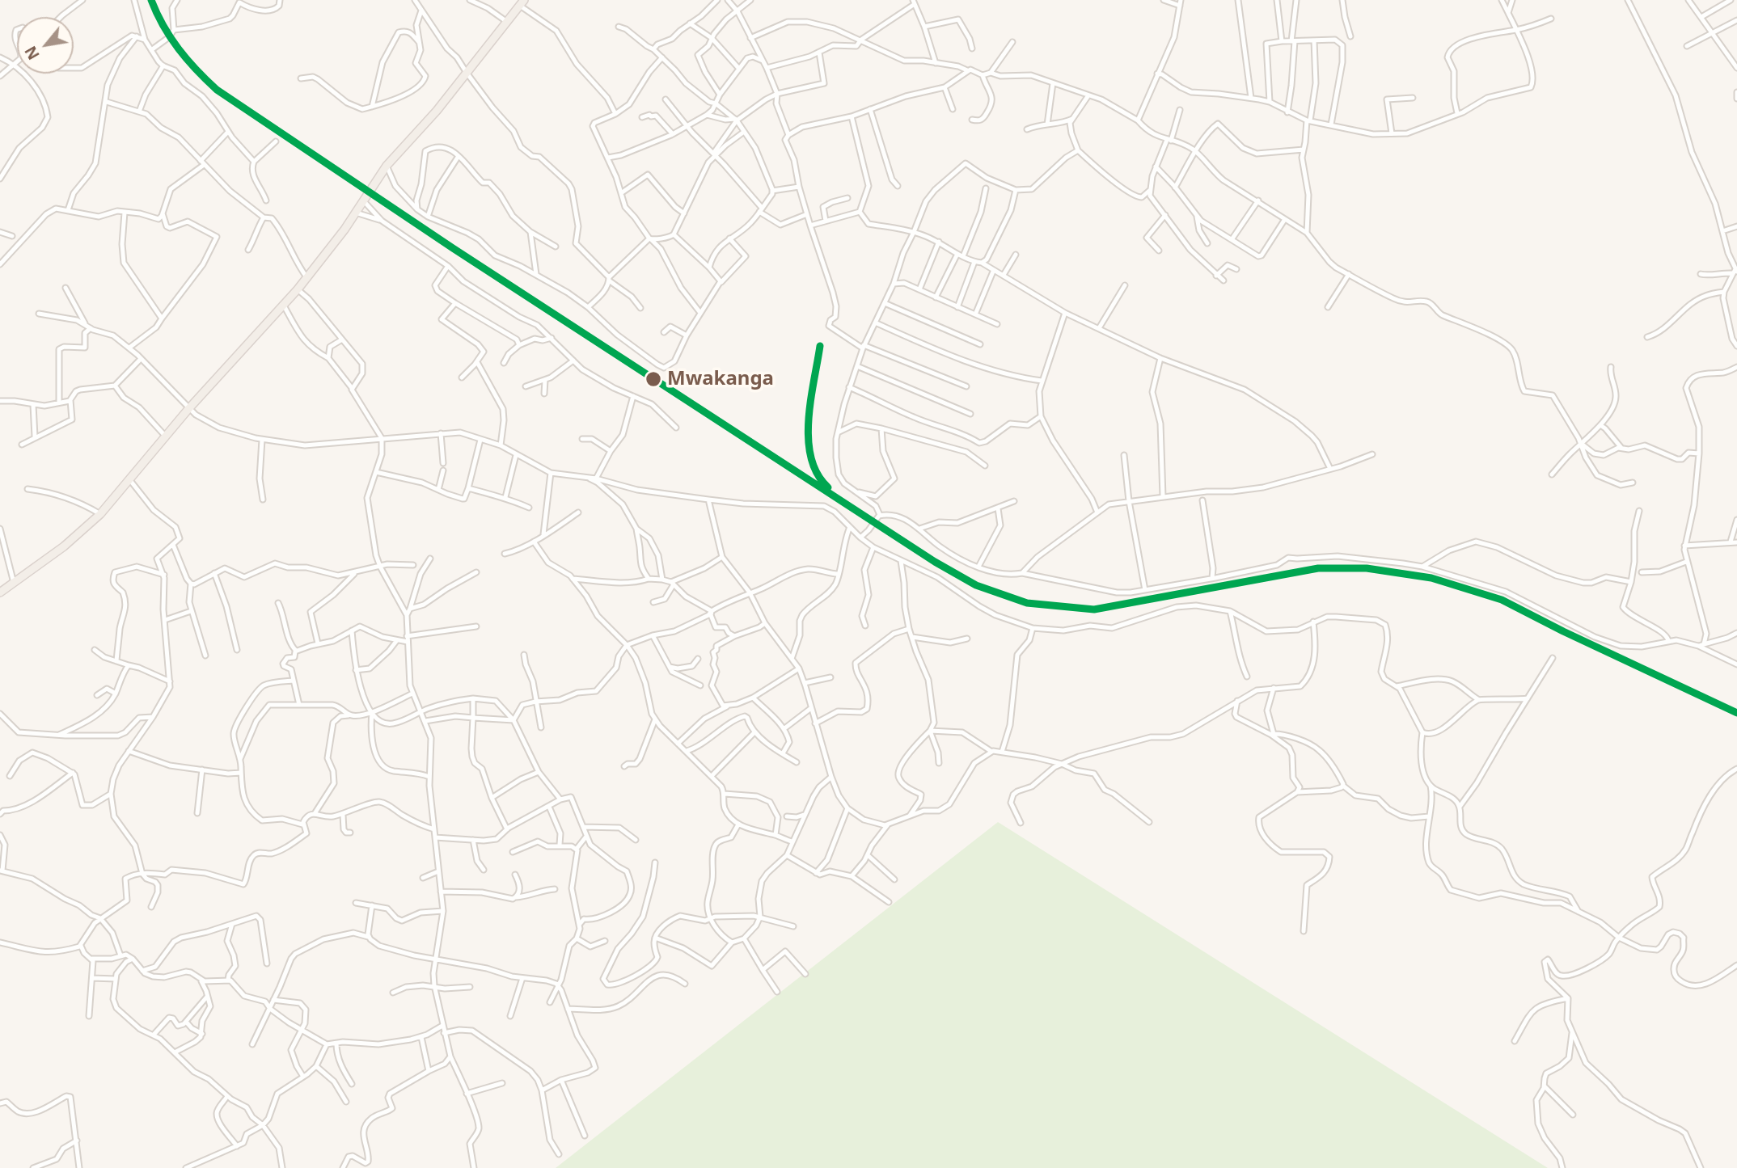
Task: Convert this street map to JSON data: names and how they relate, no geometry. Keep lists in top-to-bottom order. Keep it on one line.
{"places":["Mwakanga"],"north":"bottom left"}
